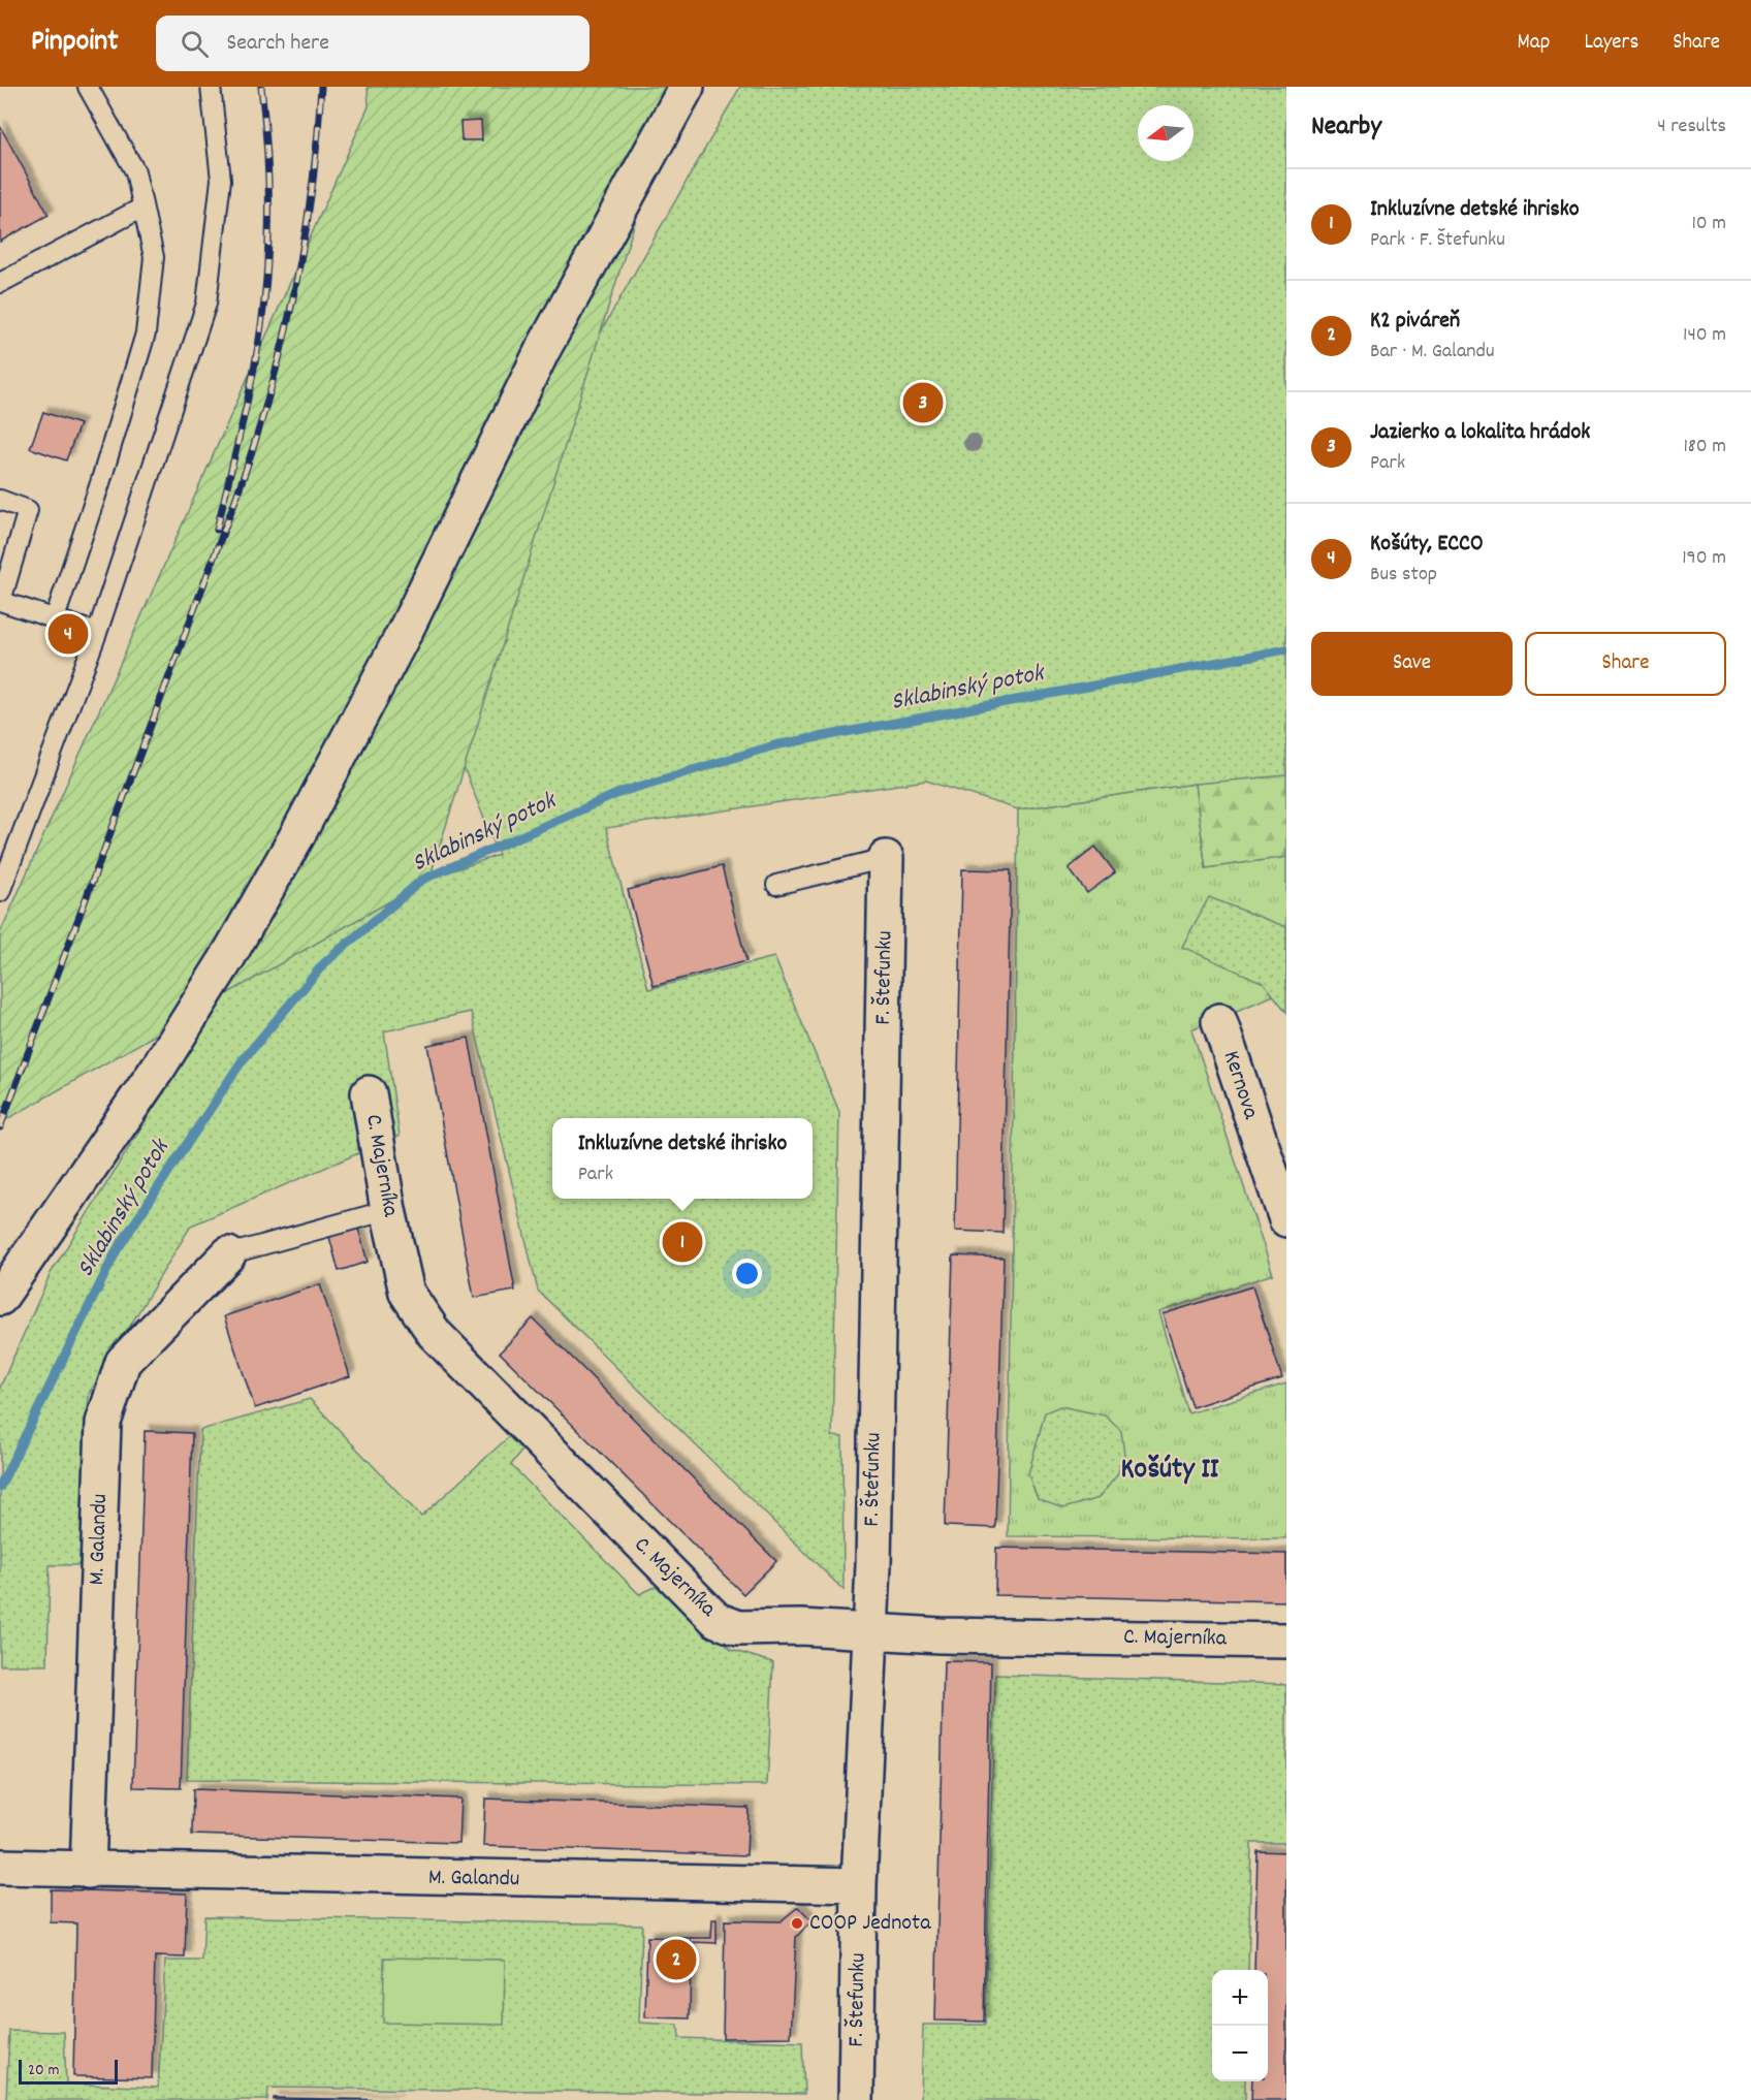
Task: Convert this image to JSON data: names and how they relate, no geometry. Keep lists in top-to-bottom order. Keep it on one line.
{"streets":{"street":["F. Štefunku","Kernova","C. Majerníka","M. Galandu"]},"crossings":[["F. Štefunku","C. Majerníka"],["F. Štefunku","M. Galandu"]],"districts":["Košúty II"],"water":["Sklabinský potok"],"places":["COOP Jednota"],"scale_bar":"20 m","north":"left","page":{"header":"Pinpoint","search":"Search here","nav":["Map","Layers","Share"],"heading":["Nearby","4 results"],"list":[{"mark":"1","name":"Inkluzívne detské ihrisko","note":"Park · F. Štefunku","value":"10 m"},{"mark":"2","name":"K2 piváreň","note":"Bar · M. Galandu","value":"140 m"},{"mark":"3","name":"Jazierko a lokalita hrádok","note":"Park","value":"180 m"},{"mark":"4","name":"Košúty, ECCO","note":"Bus stop","value":"190 m"}],"pins":["3","4","1","2"],"buttons":["Save","Share"],"popup":["Inkluzívne detské ihrisko","Park"],"map_buttons":["+","−"],"scale":"20 m"}}
